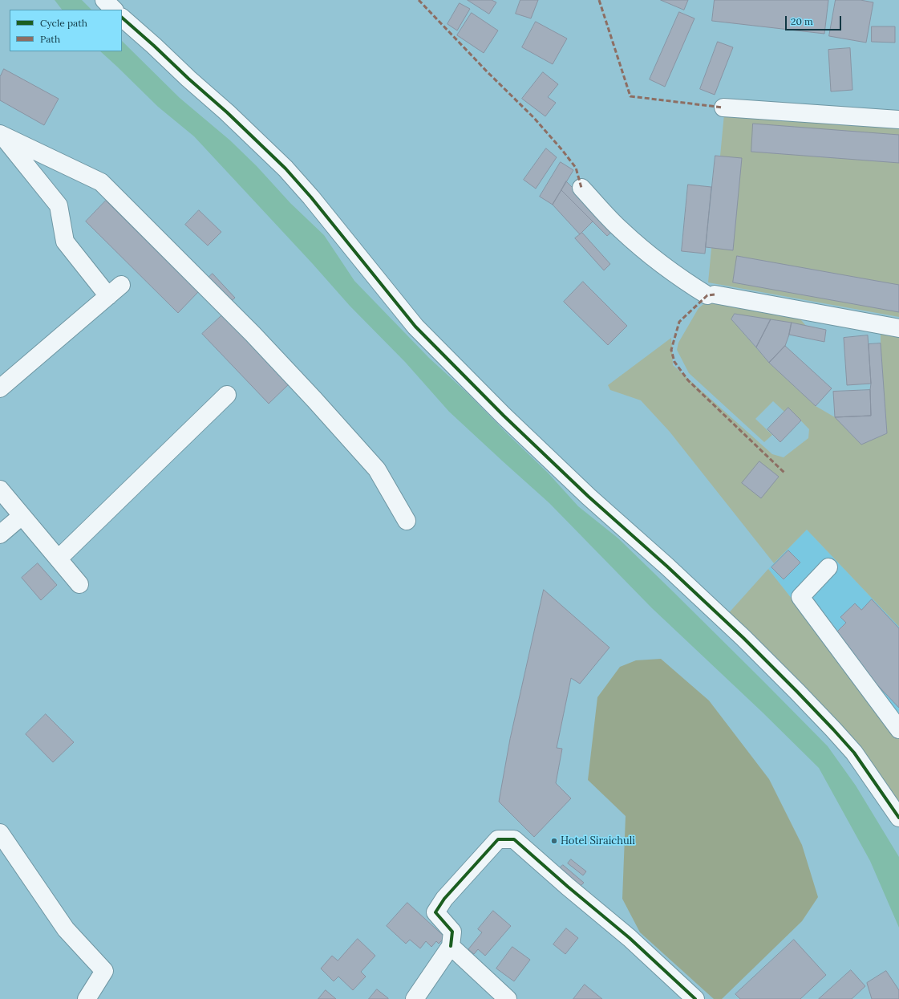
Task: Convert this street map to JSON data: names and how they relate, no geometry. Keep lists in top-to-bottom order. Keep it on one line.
{"places":["Hotel Siraichuli"],"legend":["Cycle path","Path"],"scale_bar":"20 m"}
